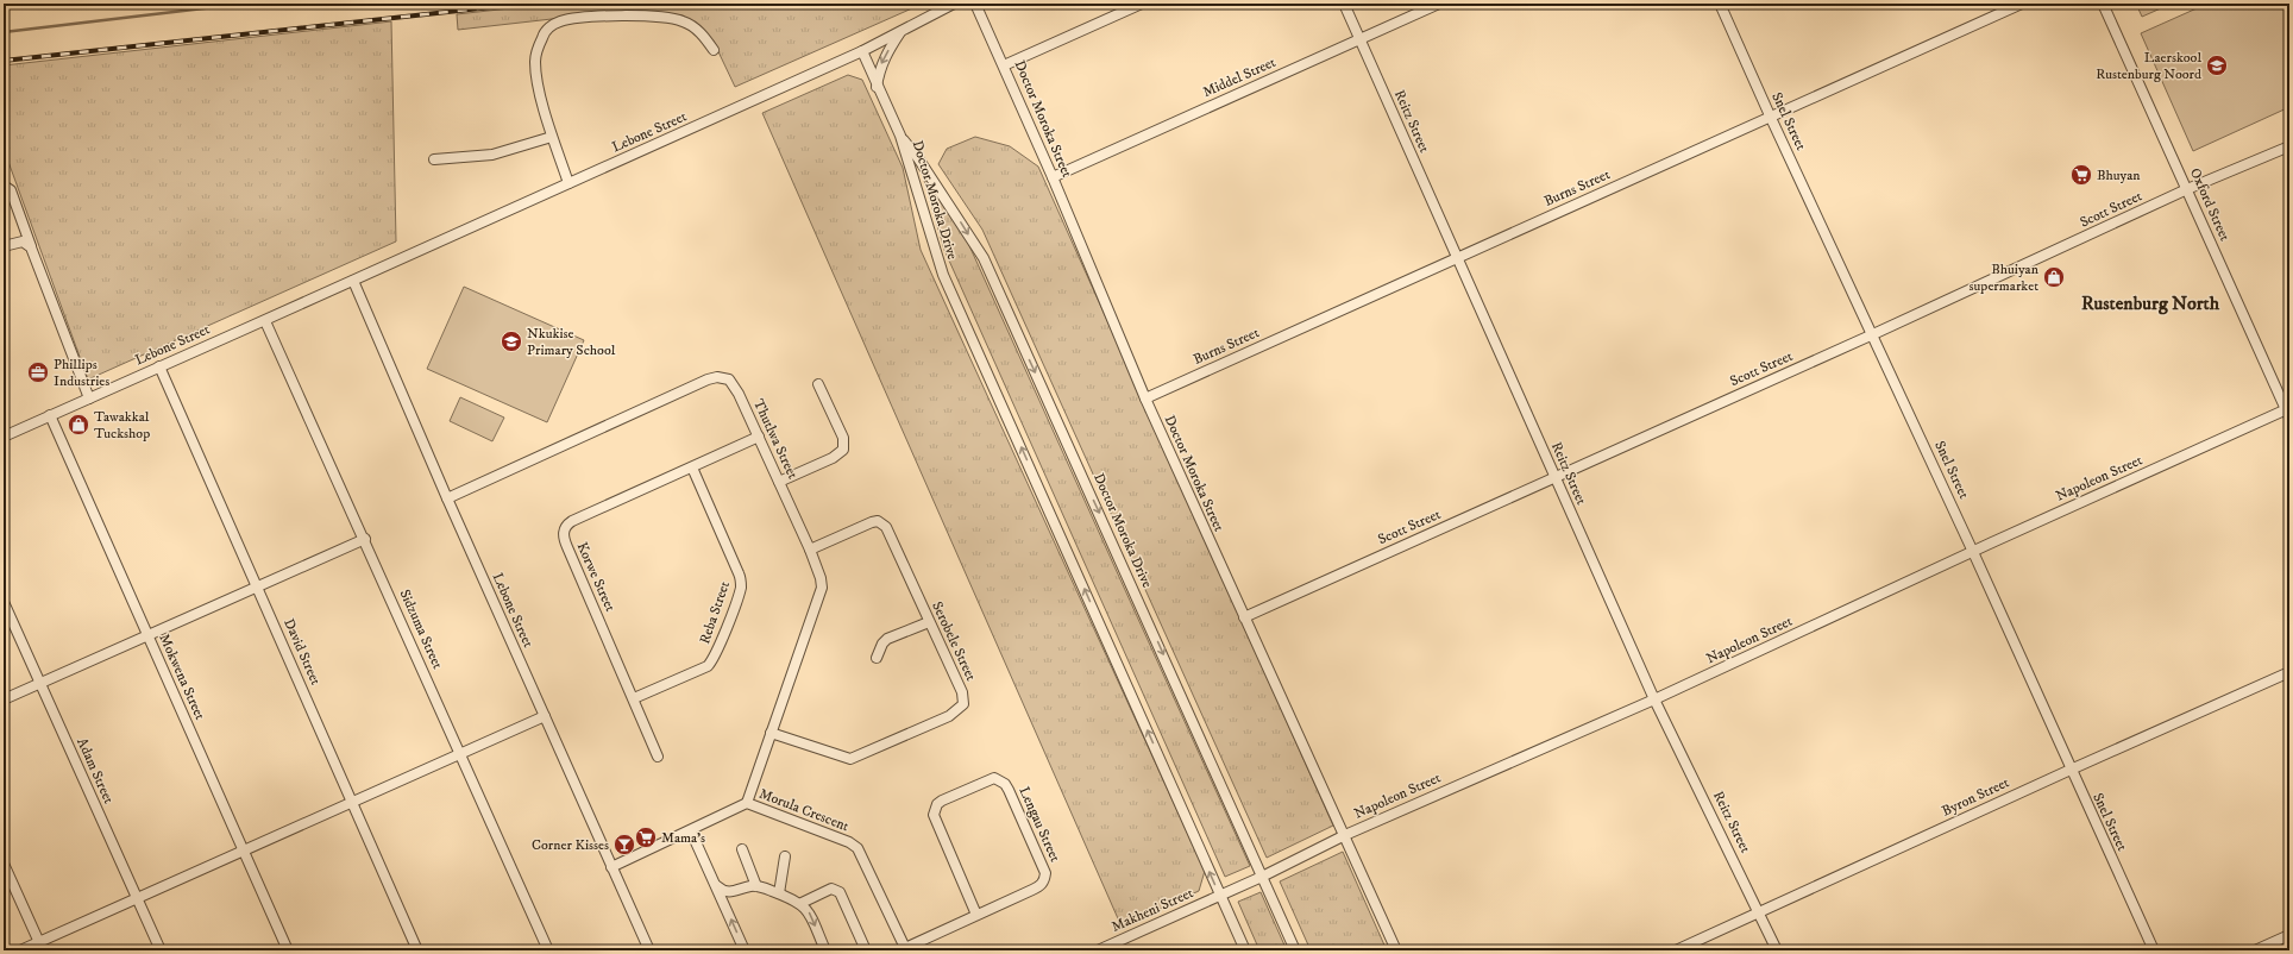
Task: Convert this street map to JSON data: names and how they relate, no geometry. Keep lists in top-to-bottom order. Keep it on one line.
{"streets":{"street":["Middel Street","Doctor Moroka Street","Reitz Street","Snel Street","Lebone Street","Burns Street","Doctor Moroka Drive","Oxford Street","Scott Street","Thutlwa Street","Napoleon Street","Korwe Street","Reba Street","Sidzuma Street","Serobele Street","David Street","Mokwena Street","Adam Street","Byron Street","Morula Crescent","Lengau Street","Makheni Street"]},"crossings":[["Middel Street","Doctor Moroka Street"],["Middel Street","Reitz Street"],["Doctor Moroka Street","Burns Street"],["Doctor Moroka Street","Scott Street"],["Doctor Moroka Street","Napoleon Street"],["Reitz Street","Burns Street"],["Reitz Street","Scott Street"],["Reitz Street","Napoleon Street"],["Reitz Street","Byron Street"],["Snel Street","Burns Street"],["Snel Street","Scott Street"],["Snel Street","Napoleon Street"],["Snel Street","Byron Street"],["Lebone Street","Doctor Moroka Drive"],["Lebone Street","Thutlwa Street"],["Lebone Street","Sidzuma Street"],["Lebone Street","David Street"],["Lebone Street","Mokwena Street"],["Lebone Street","Morula Crescent"],["Doctor Moroka Drive","Napoleon Street"],["Doctor Moroka Drive","Makheni Street"],["Oxford Street","Scott Street"],["Oxford Street","Napoleon Street"],["Thutlwa Street","Korwe Street"],["Thutlwa Street","Serobele Street"],["Thutlwa Street","Morula Crescent"],["Napoleon Street","Makheni Street"],["Korwe Street","Reba Street"],["Morula Crescent","Lengau Street"]],"districts":["Rustenburg North"],"places":{"school or university":["Laerskool Rustenburg Noord","Nkukise Primary School"],"supermarket":["Bhuyan","Mama's"],"shop":["Bhuiyan supermarket","Tawakkal Tuckshop"],"office":["Phillips Industries"],"bar":["Corner Kisses"]}}
